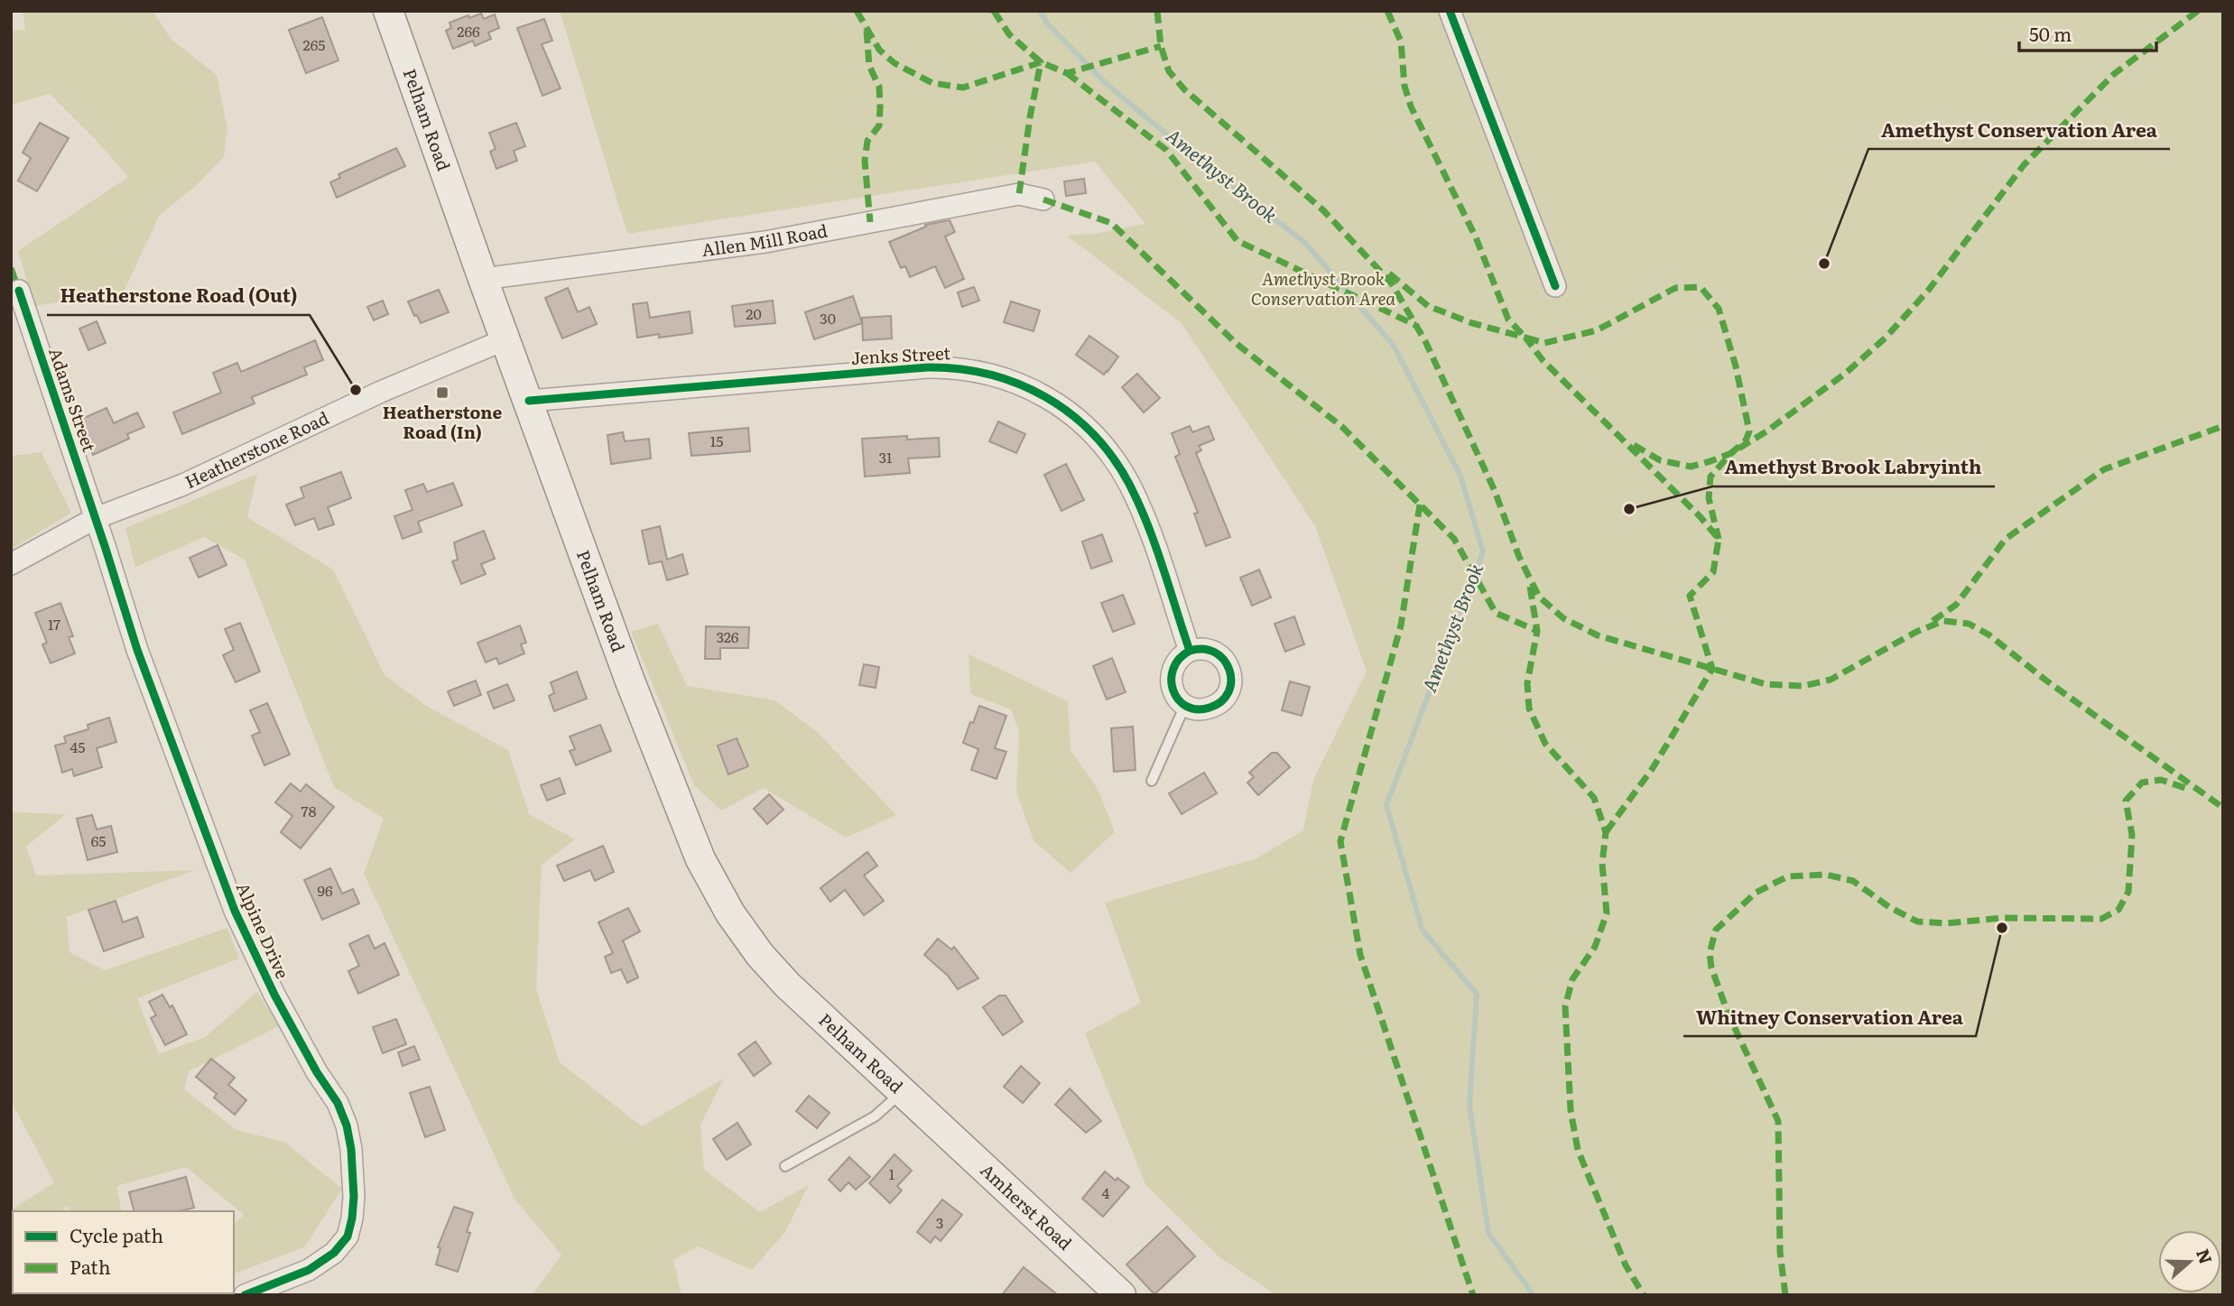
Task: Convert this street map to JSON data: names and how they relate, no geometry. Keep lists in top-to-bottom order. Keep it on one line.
{"streets":{"main road":["Pelham Road","Amherst Road"],"street":["Allen Mill Road","Jenks Street","Adams Street","Heatherstone Road","Alpine Drive"]},"crossings":[["Pelham Road","Allen Mill Road"],["Pelham Road","Jenks Street"],["Pelham Road","Heatherstone Road"],["Pelham Road","Amherst Road"],["Adams Street","Heatherstone Road"],["Adams Street","Alpine Drive"],["Heatherstone Road","Alpine Drive"]],"water":["Amethyst Brook"],"parks":["Amethyst Brook Conservation Area"],"places":{"other":["Amethyst Conservation Area","Heatherstone Road (Out)","Amethyst Brook Labryinth","Whitney Conservation Area"],"transit":["Heatherstone Road (In)"]},"house_numbers":["266","265","20","30","15","31","17","326","45","78","65","96","1","4","3"],"legend":["Cycle path","Path"],"scale_bar":"50 m","north":"right"}
